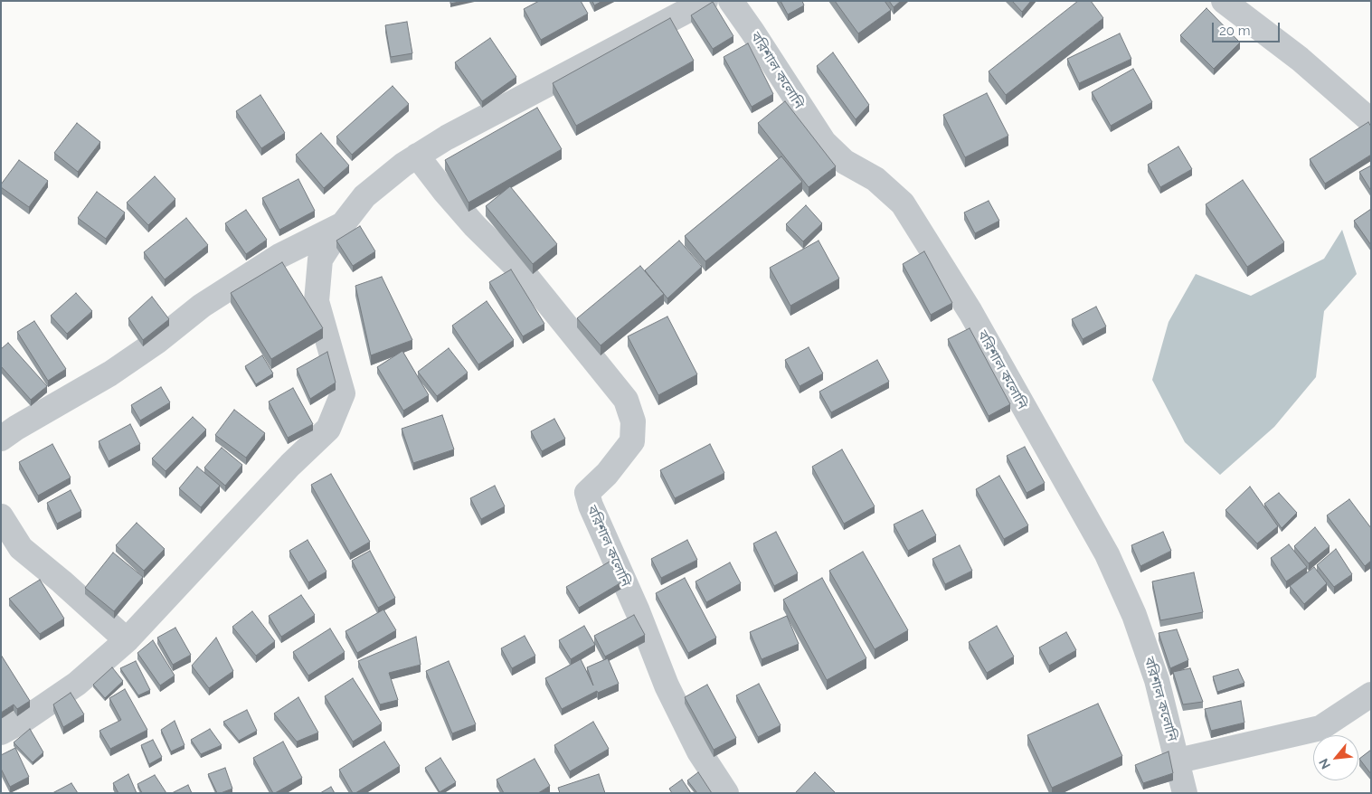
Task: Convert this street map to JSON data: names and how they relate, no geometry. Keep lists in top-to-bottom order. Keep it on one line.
{"streets":{"street":["বরিশাল কলোনি"]},"scale_bar":"20 m","north":"bottom left"}
